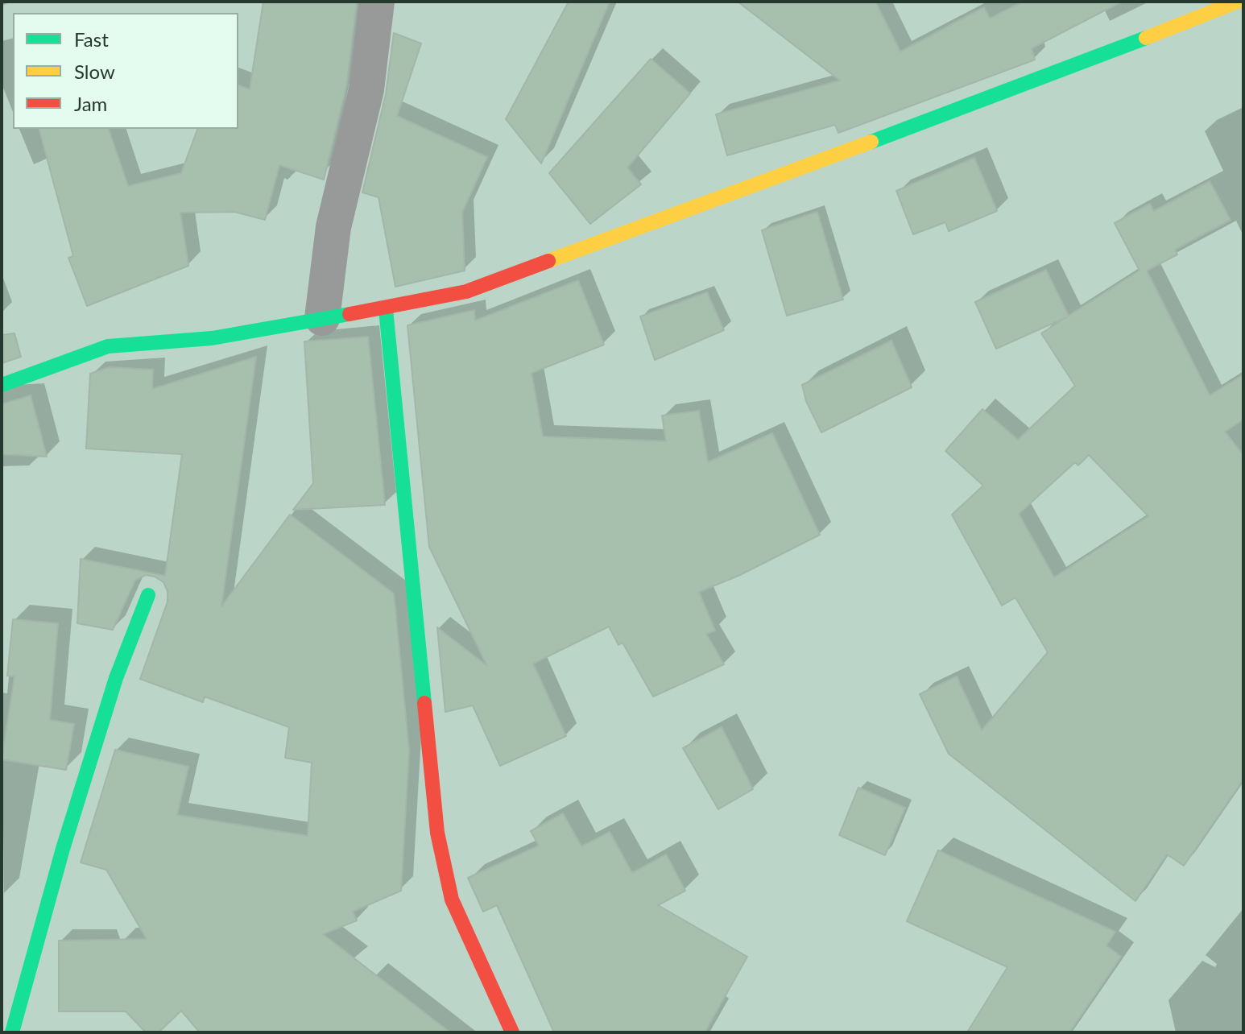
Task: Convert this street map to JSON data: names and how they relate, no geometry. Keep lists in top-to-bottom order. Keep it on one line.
{"legend":["Fast","Slow","Jam"]}
